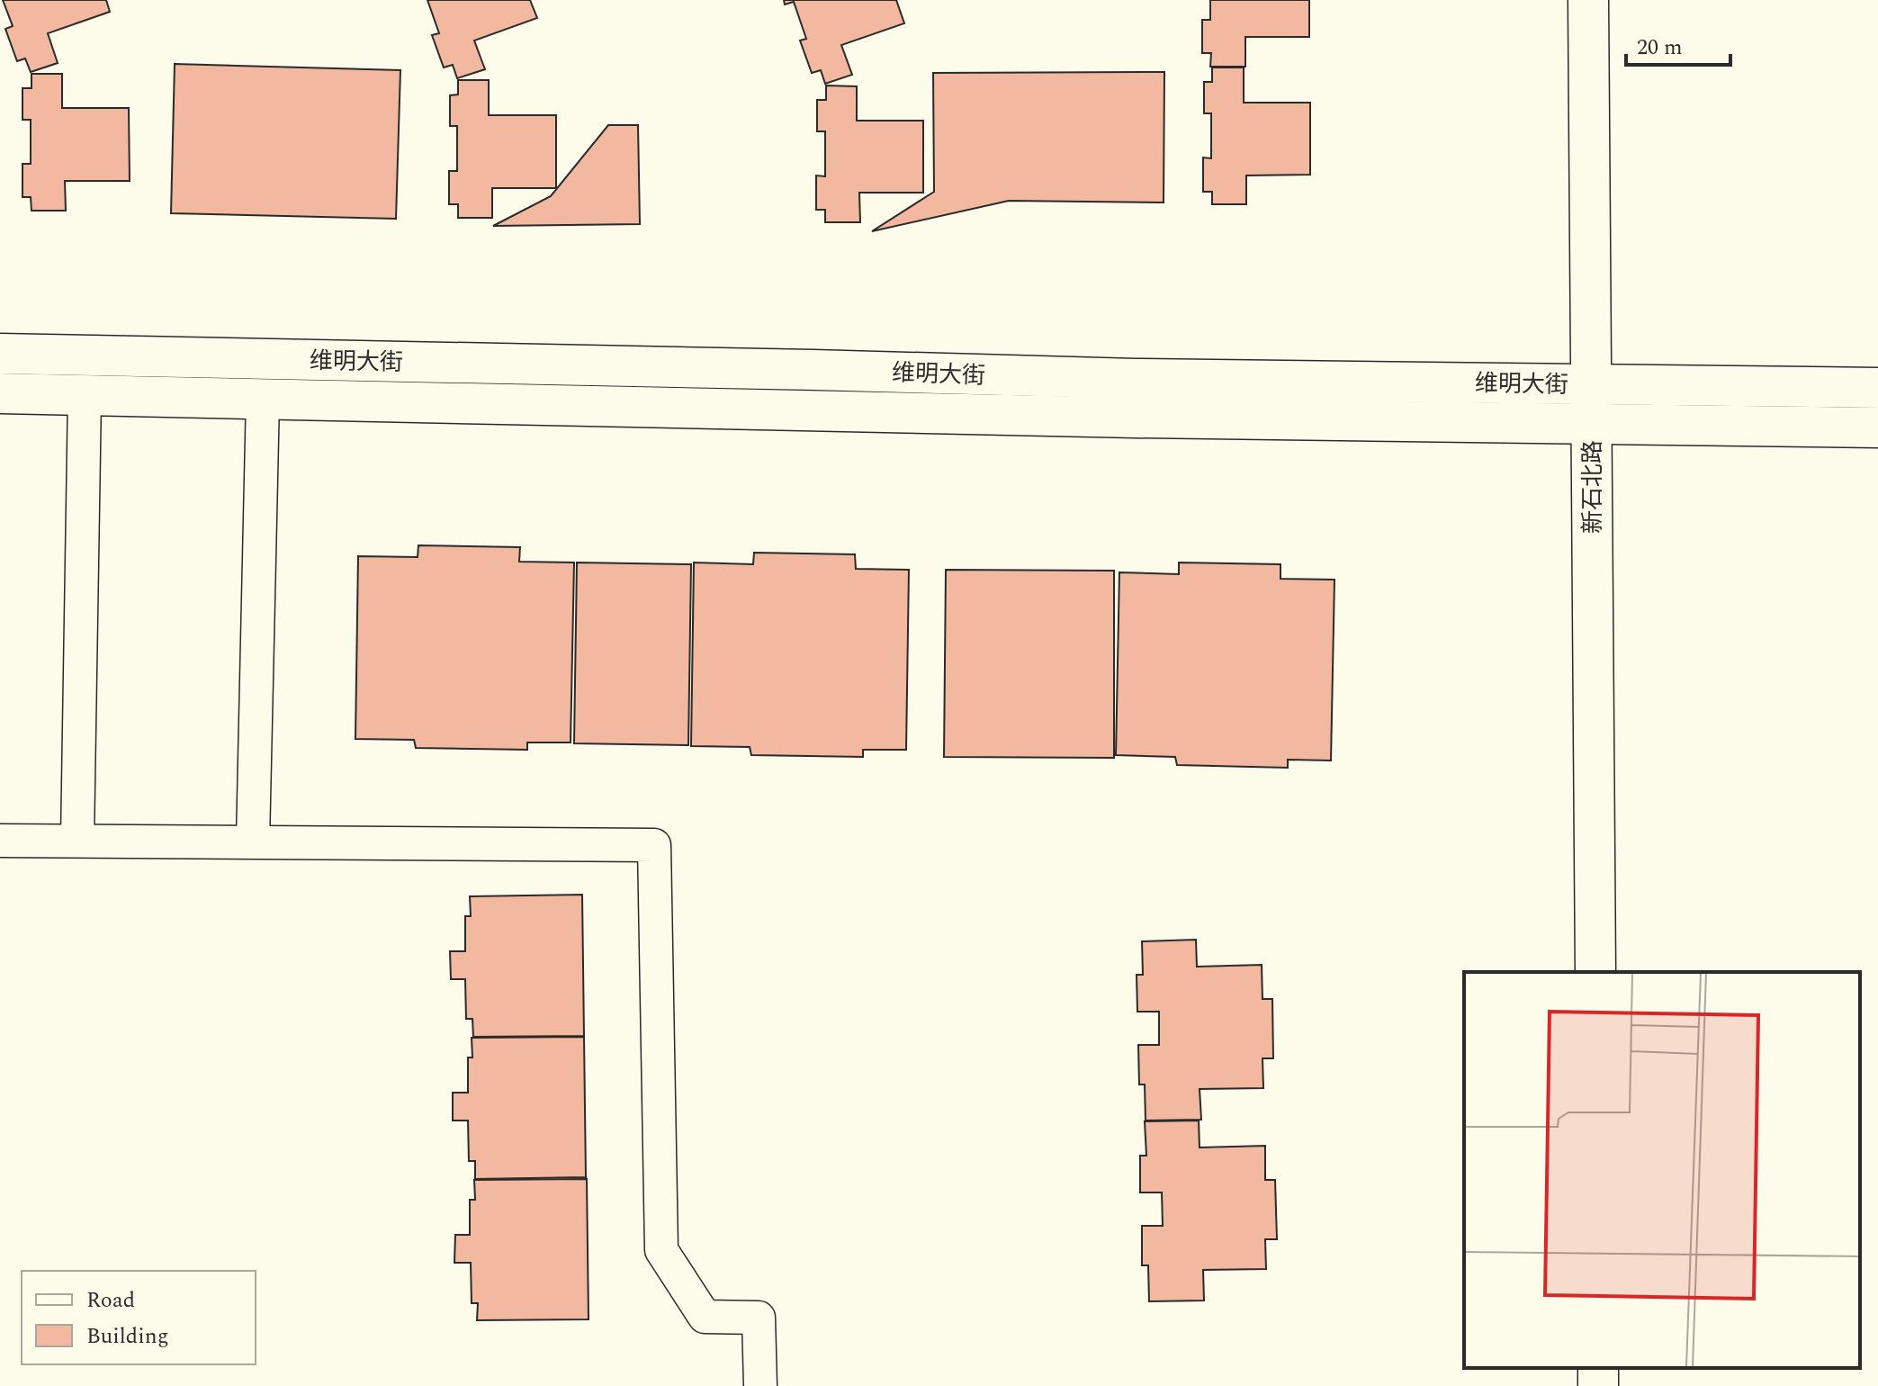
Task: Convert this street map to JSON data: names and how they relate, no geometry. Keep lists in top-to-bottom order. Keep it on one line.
{"streets":{"main road":["维明大街","新石北路"]},"crossings":[["维明大街","新石北路"]],"legend":["Road","Building"],"scale_bar":"20 m"}
